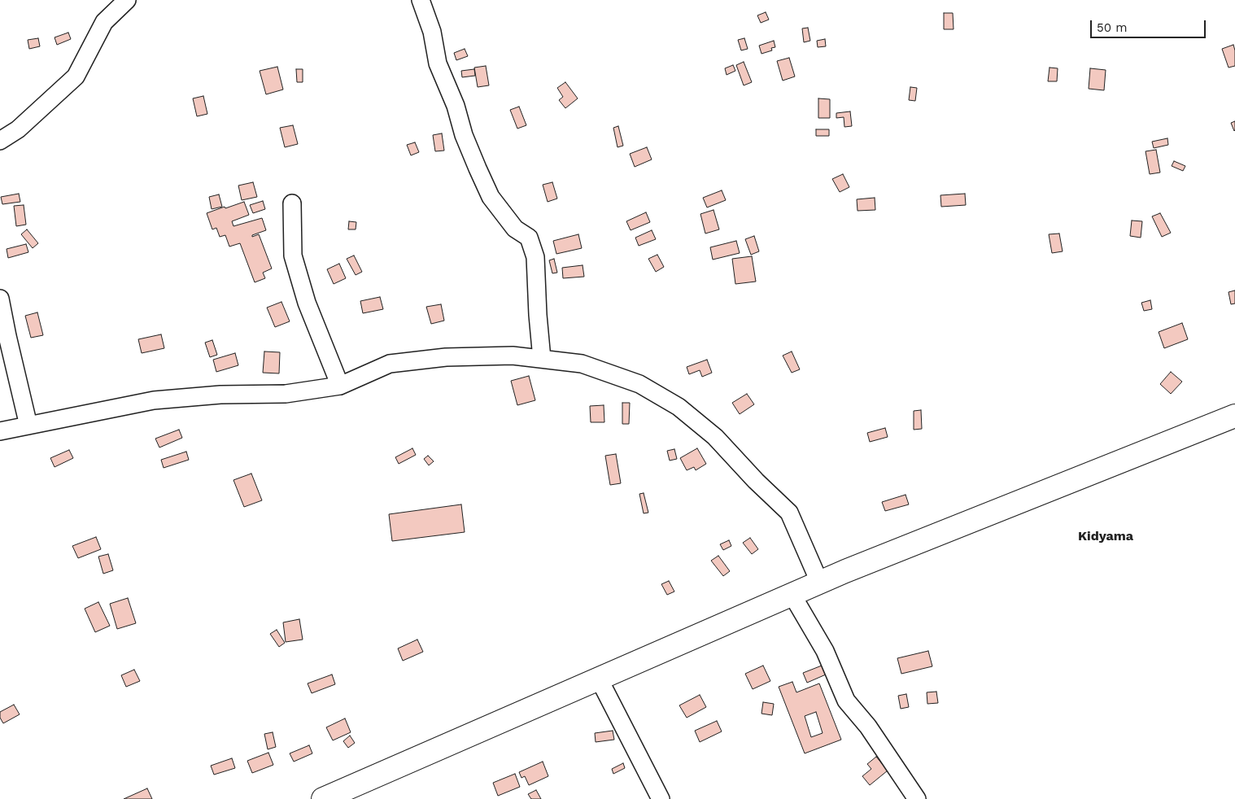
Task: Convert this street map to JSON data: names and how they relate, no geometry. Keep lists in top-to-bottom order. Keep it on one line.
{"districts":["Kidyama"],"scale_bar":"50 m"}
